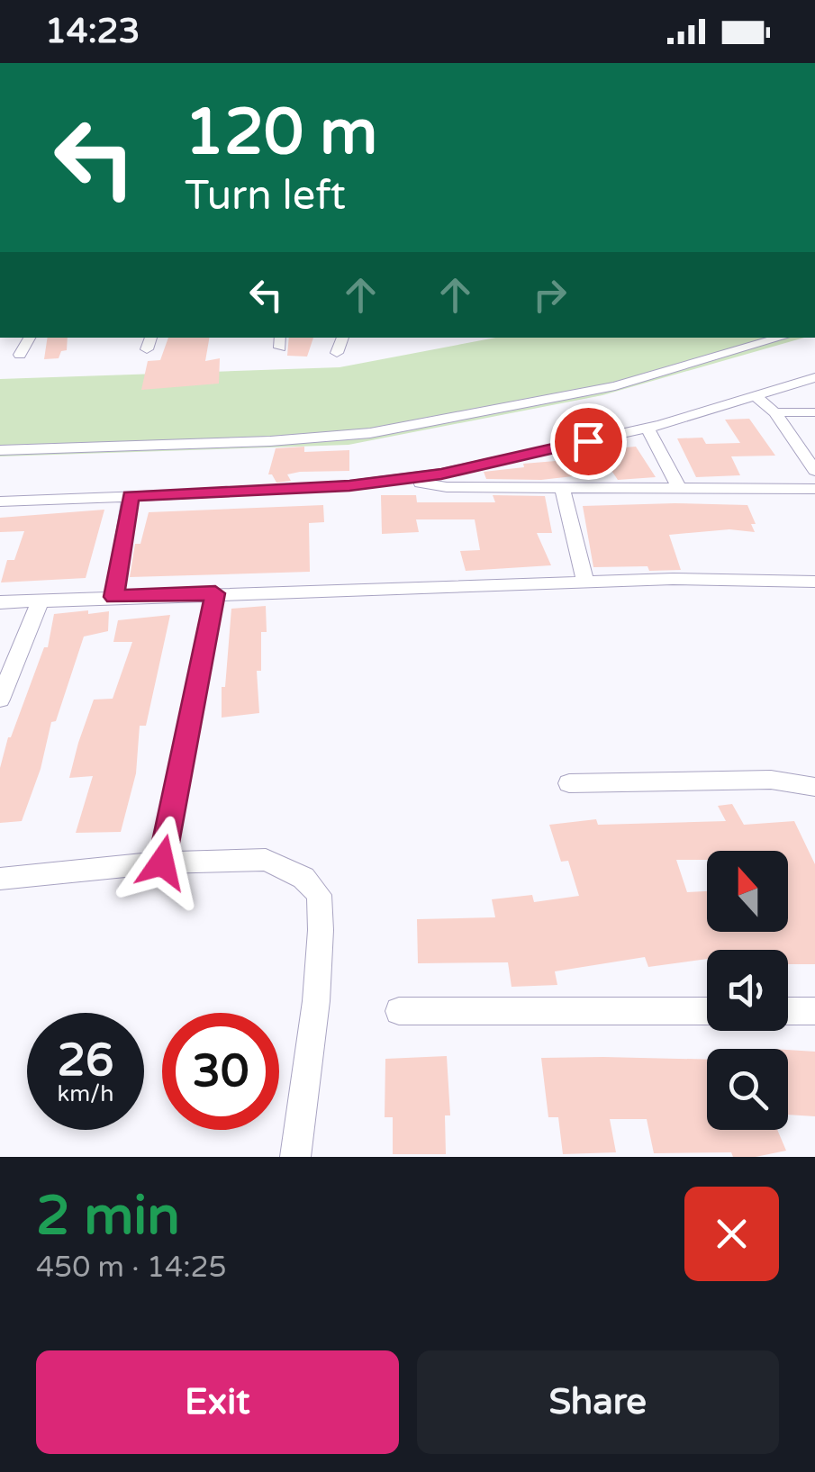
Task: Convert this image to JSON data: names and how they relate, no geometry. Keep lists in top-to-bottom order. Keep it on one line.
{"north":"top","page":{"status":"14:23","turn":["120 m","Turn left"],"speed":"26 km/h","limit":"30","heading":["2 min","450 m · 14:25"],"buttons":["Exit","Share"]}}
